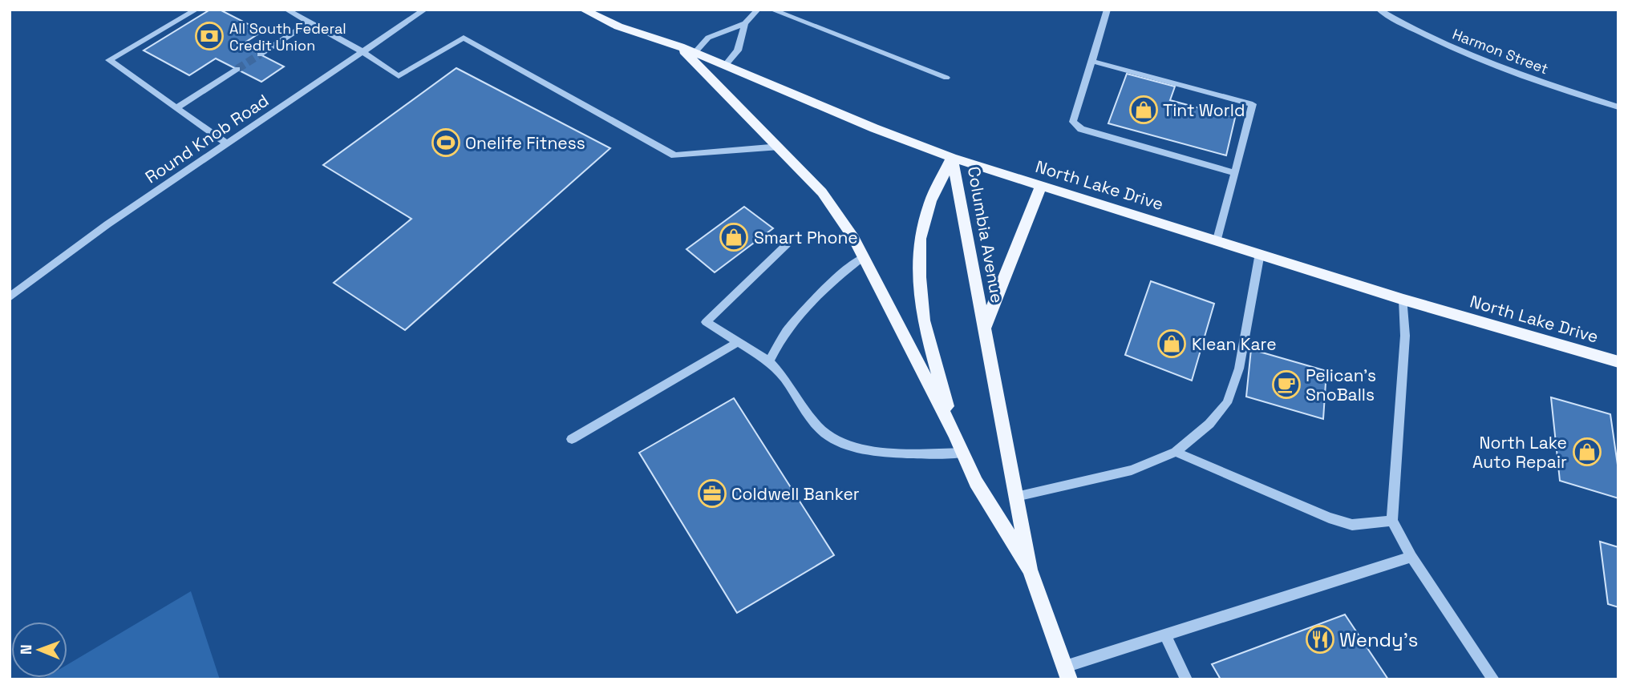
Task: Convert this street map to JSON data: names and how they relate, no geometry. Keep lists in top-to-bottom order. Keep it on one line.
{"streets":{"main road":["North Lake Drive","Columbia Avenue"],"street":["Harmon Street","Round Knob Road"]},"crossings":[["North Lake Drive","Columbia Avenue"]],"places":{"bank":["All South Federal Credit Union"],"shop":["Tint World","Smart Phone","Klean Kare","North Lake Auto Repair"],"sports":["Onelife Fitness"],"cafe":["Pelican's SnoBalls"],"office":["Coldwell Banker"],"restaurant":["Wendy's"]},"north":"left"}
